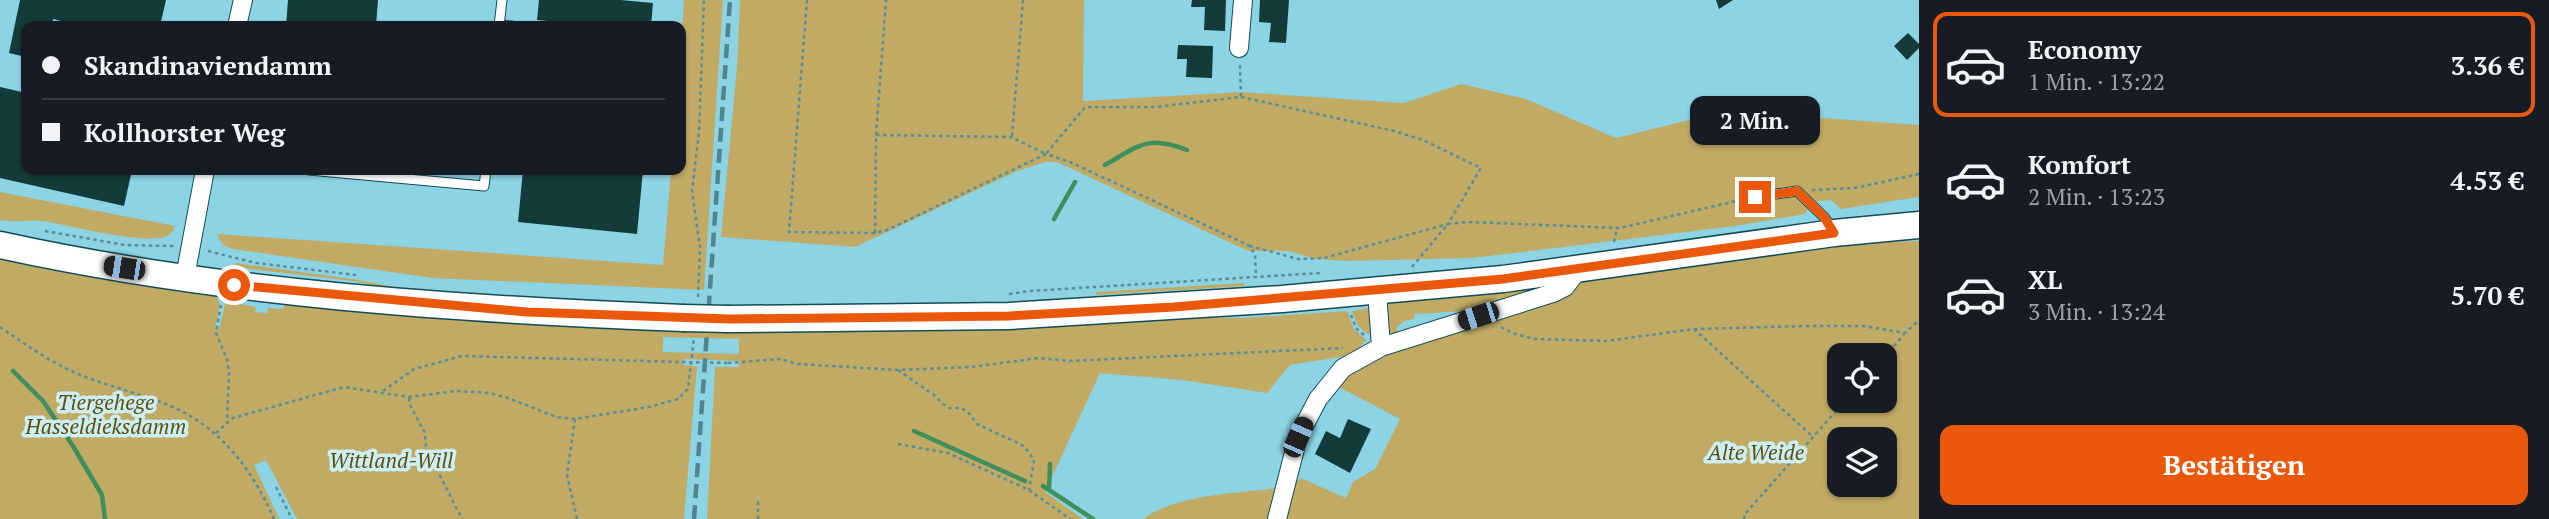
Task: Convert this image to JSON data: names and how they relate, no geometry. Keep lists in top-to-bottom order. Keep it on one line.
{"parks":["Tiergehege Hasseldieksdamm","Alte Weide","Wittland-Will"],"page":{"list":[{"name":"Economy","note":"1 Min. · 13:22","value":"3.36 €"},{"name":"Komfort","note":"2 Min. · 13:23","value":"4.53 €"},{"name":"XL","note":"3 Min. · 13:24","value":"5.70 €"}],"banner":["Skandinaviendamm","Kollhorster Weg"],"bubble":"2 Min.","buttons":"Bestätigen"}}
